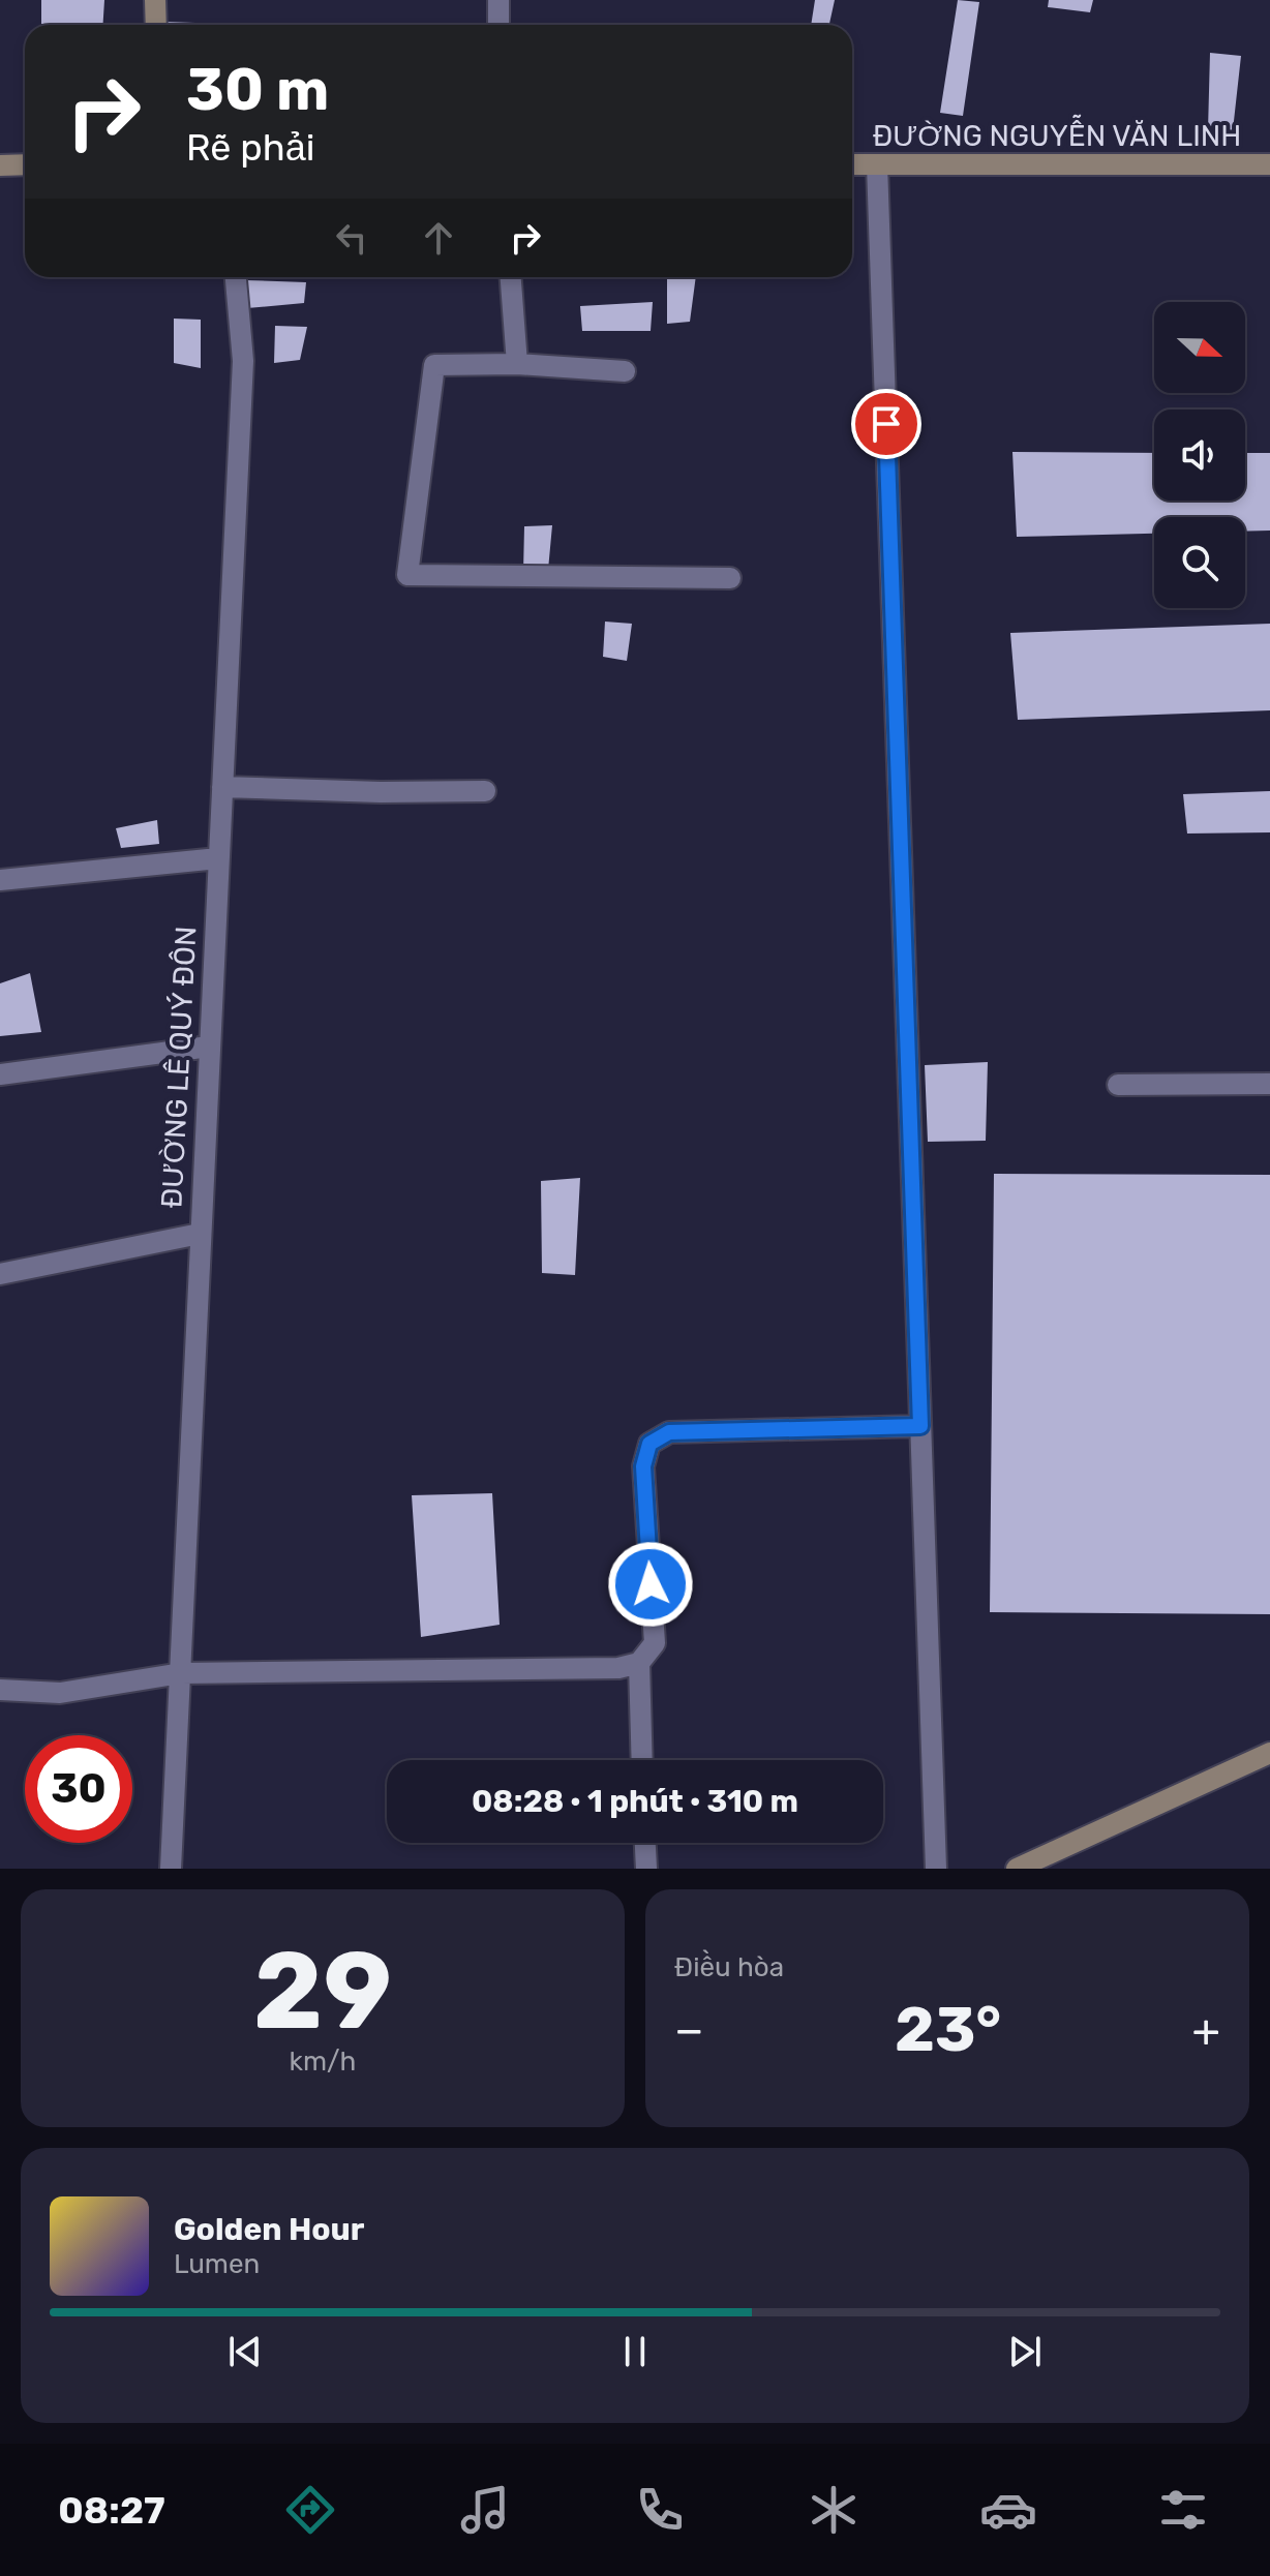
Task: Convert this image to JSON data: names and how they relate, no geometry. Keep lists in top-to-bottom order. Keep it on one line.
{"streets":{"street":["ĐƯỜNG NGUYỄN VĂN LINH","ĐƯỜNG LÊ QUÝ ĐÔN"]},"north":"right","page":{"turn":["30 m","Rẽ phải"],"limit":"30","trip":"08:28 · 1 phút · 310 m","tile":[["29","km/h"],"Điều hòa"],"heat":["−","23°","+"],"song":["Golden Hour","Lumen"],"tabs":"08:27"}}
